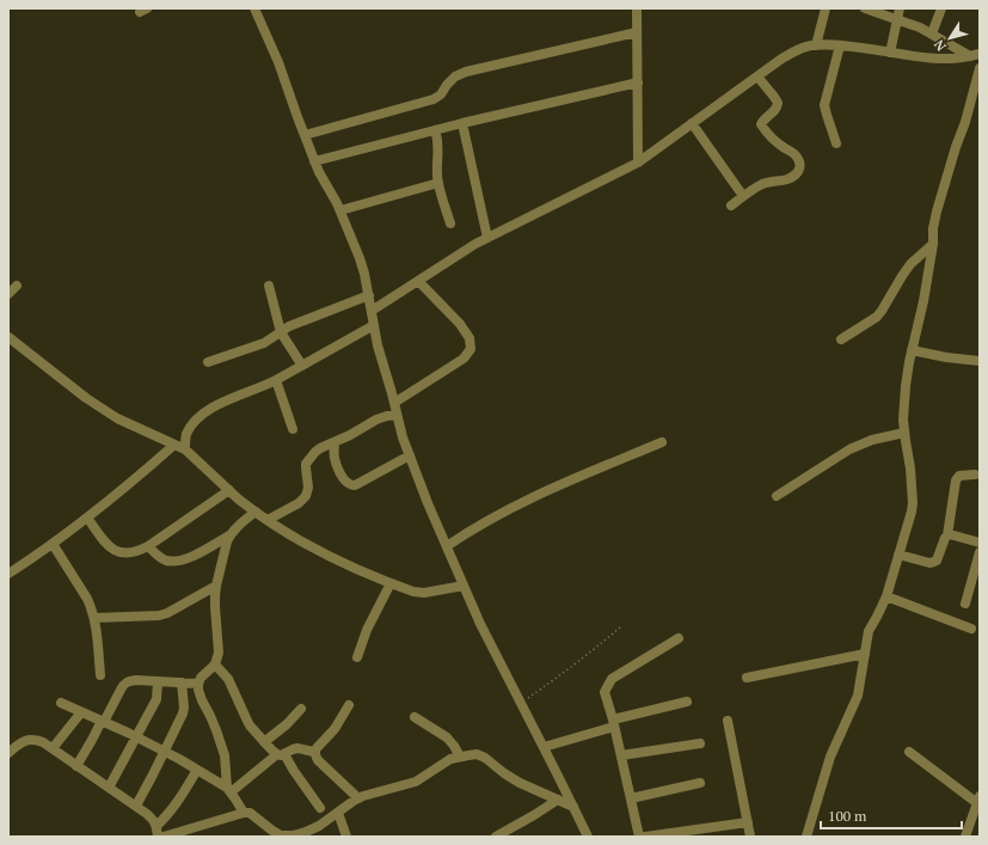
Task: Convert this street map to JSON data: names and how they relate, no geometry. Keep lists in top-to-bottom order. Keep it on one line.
{"scale_bar":"100 m","north":"bottom left"}
